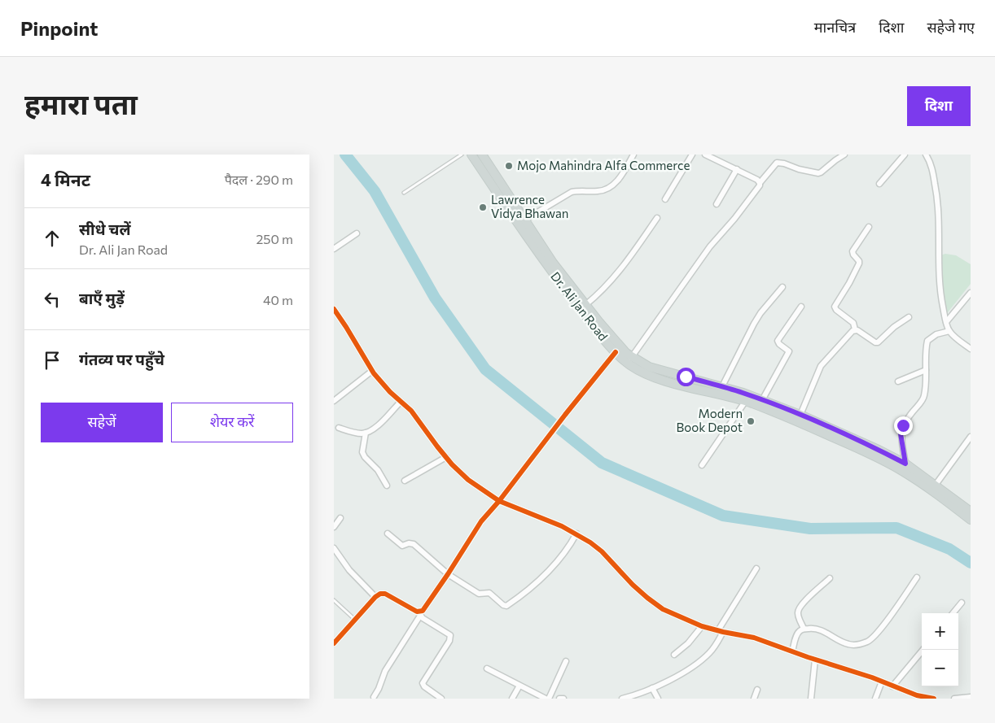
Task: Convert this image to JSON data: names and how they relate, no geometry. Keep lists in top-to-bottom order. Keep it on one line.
{"streets":{"main road":["Dr. Ali Jan Road"]},"places":["Mojo Mahindra Alfa Commerce","Lawrence Vidya Bhawan","Modern Book Depot"],"page":{"header":"Pinpoint","nav":["मानचित्र","दिशा","सहेजे गए"],"title":"हमारा पता","buttons":["दिशा",["सहेजें","शेयर करें"]],"heading":["4 मिनट","पैदल · 290 m"],"list":[["सीधे चलें","Dr. Ali Jan Road","250 m"],["बाएँ मुड़ें","40 m"],"गंतव्य पर पहुँचे"],"map_buttons":["+","−"]}}
